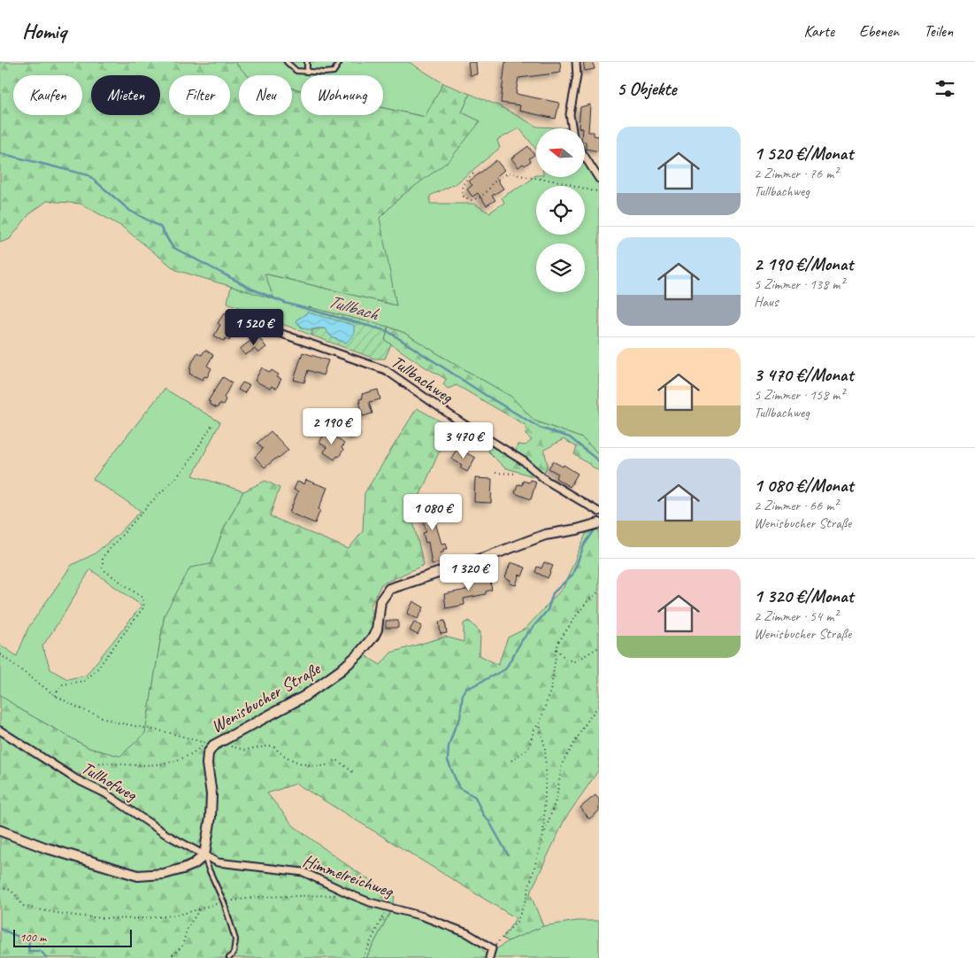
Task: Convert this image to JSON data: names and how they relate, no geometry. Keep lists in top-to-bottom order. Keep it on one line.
{"streets":{"street":["Tullbachweg","Wenisbucher Straße","Tullhofweg","Himmelreichweg"]},"crossings":[["Wenisbucher Straße","Tullhofweg"],["Wenisbucher Straße","Himmelreichweg"],["Tullhofweg","Himmelreichweg"]],"water":["Tullbach"],"scale_bar":"100 m","north":"left","page":{"header":"Homiq","nav":["Karte","Ebenen","Teilen"],"heading":"5 Objekte","chip":["Kaufen","Mieten","Filter","Neu","Wohnung"],"list":[{"name":"1 520 €/Monat","note":"2 Zimmer · 76 m² · Tullbachweg"},{"name":"2 190 €/Monat","note":"5 Zimmer · 138 m² · Haus"},{"name":"3 470 €/Monat","note":"5 Zimmer · 158 m² · Tullbachweg"},{"name":"1 080 €/Monat","note":"2 Zimmer · 66 m² · Wenisbucher Straße"},{"name":"1 320 €/Monat","note":"2 Zimmer · 54 m² · Wenisbucher Straße"}],"price":["1 520 €","2 190 €","3 470 €","1 080 €","1 320 €"],"scale":"100 m"}}
